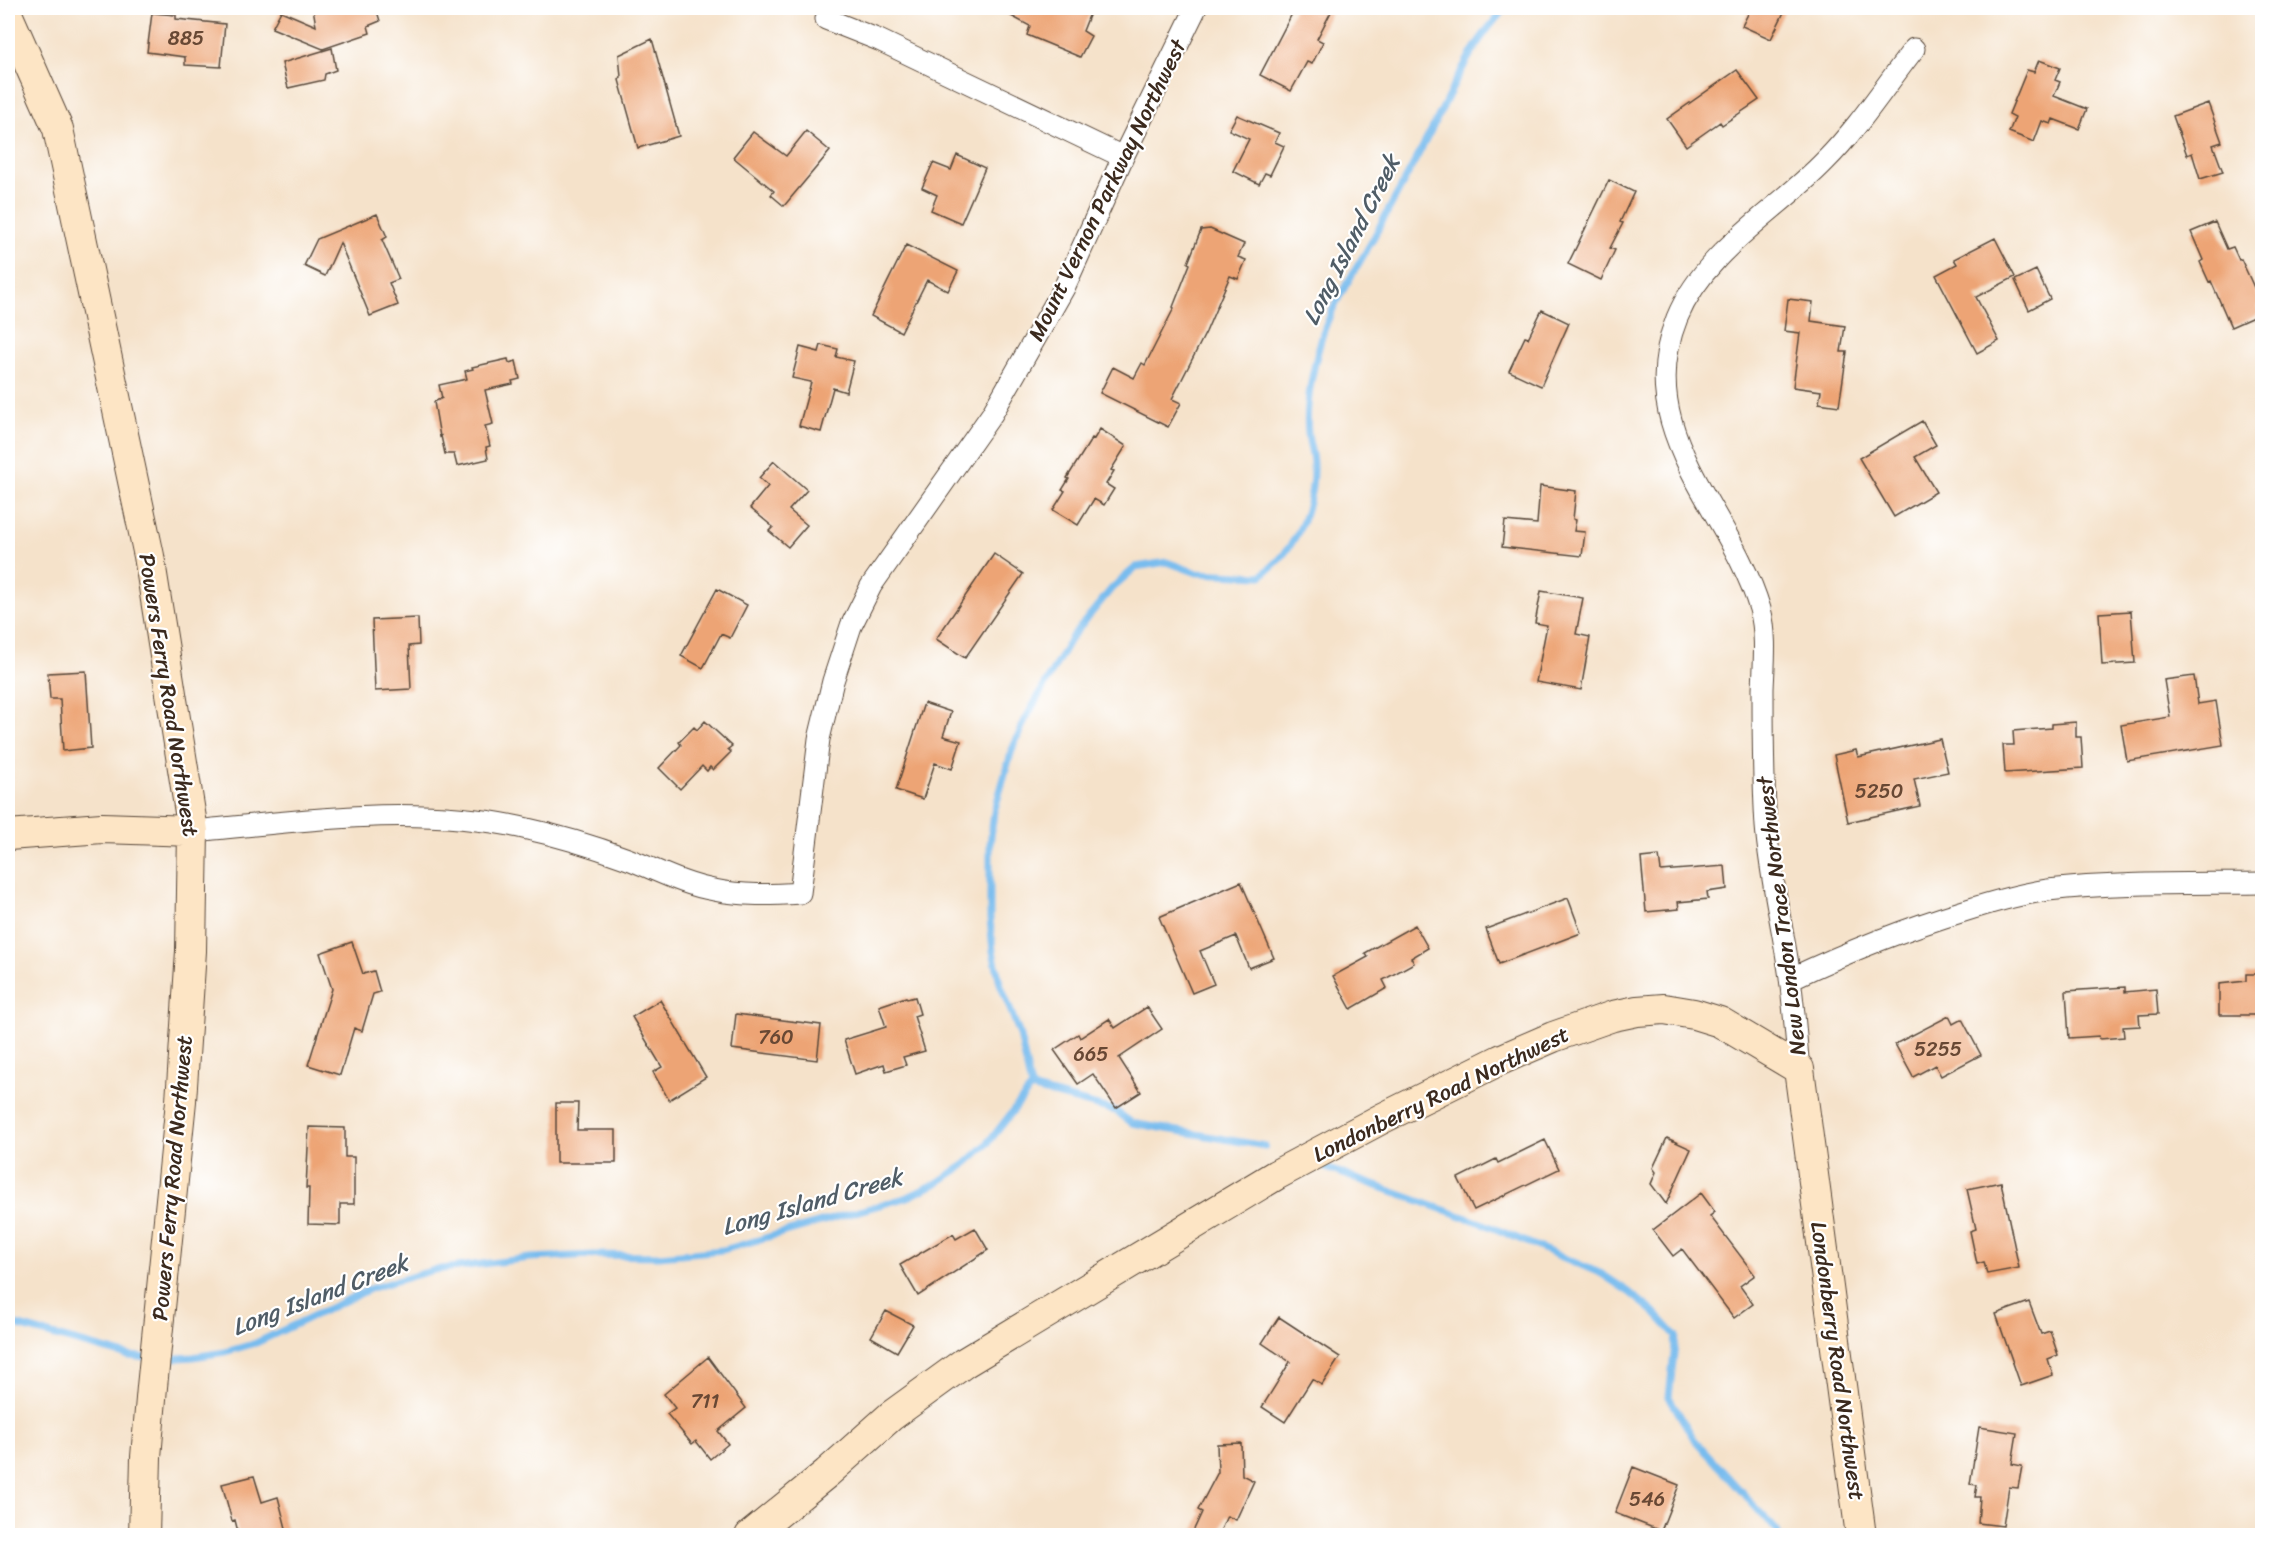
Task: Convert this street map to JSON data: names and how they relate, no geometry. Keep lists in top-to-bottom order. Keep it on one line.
{"streets":{"street":["Mount Vernon Parkway Northwest","Powers Ferry Road Northwest","New London Trace Northwest","Londonberry Road Northwest"]},"crossings":[["Mount Vernon Parkway Northwest","Powers Ferry Road Northwest"],["New London Trace Northwest","Londonberry Road Northwest"]],"water":["Long Island Creek"],"house_numbers":["885","5250","760","5255","665","711","546"]}
